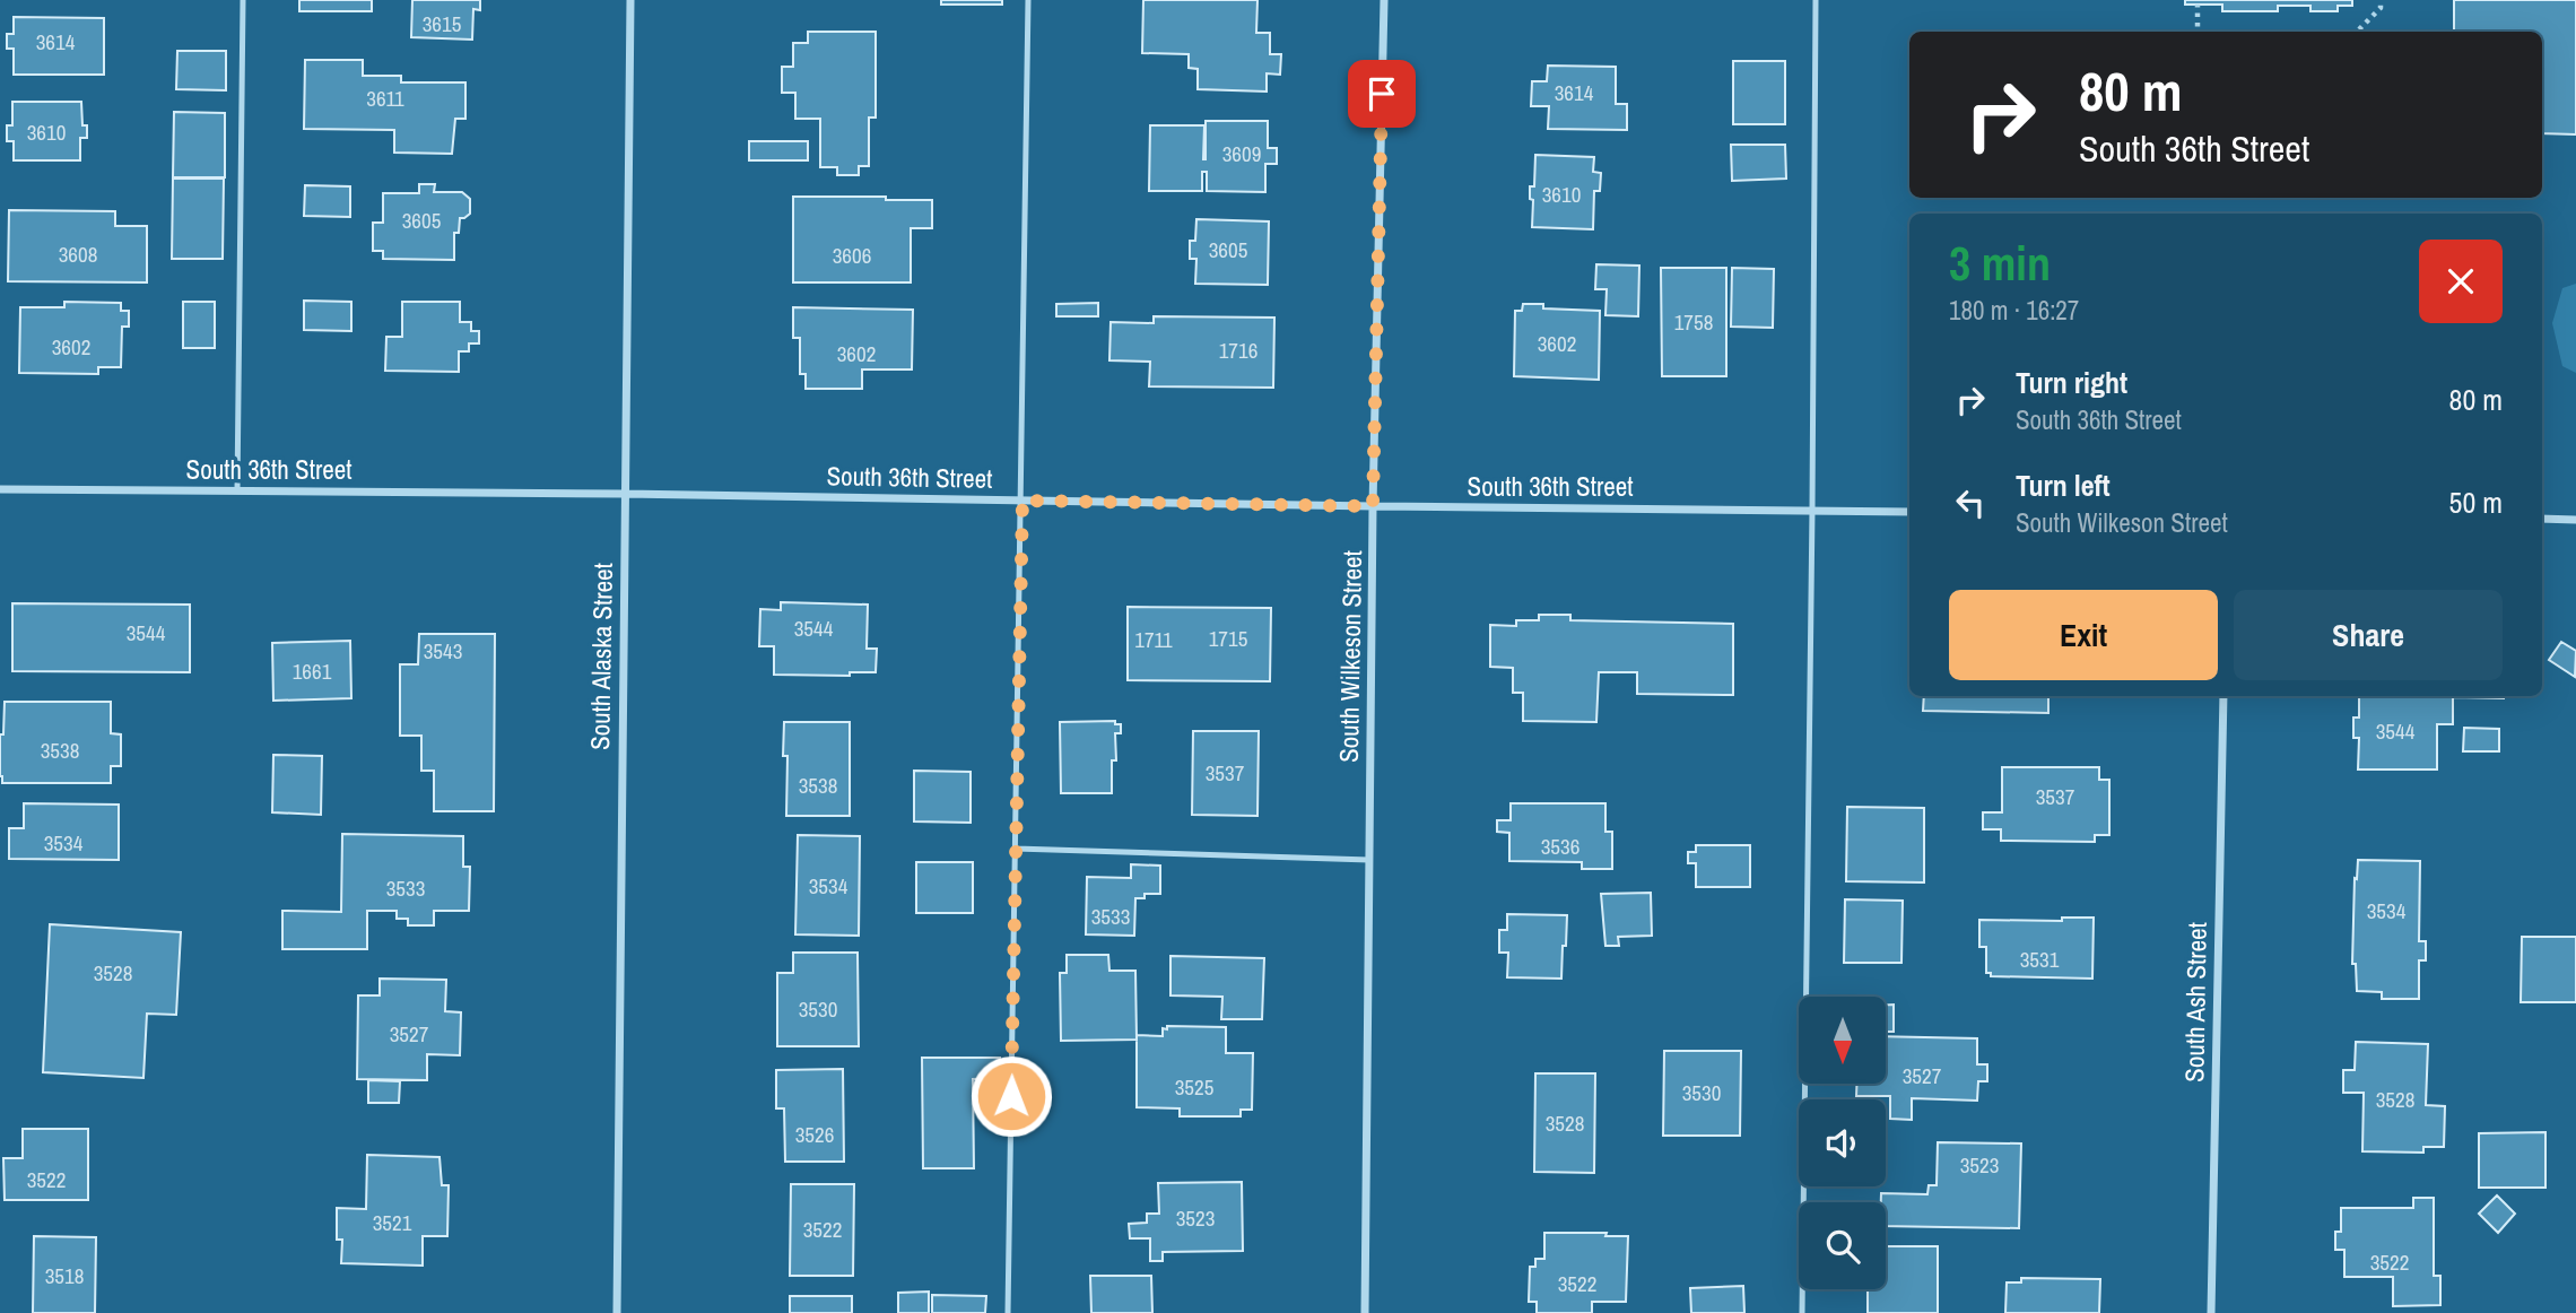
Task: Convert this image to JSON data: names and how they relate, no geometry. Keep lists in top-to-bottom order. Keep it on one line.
{"streets":{"street":["South 36th Street","South Alaska Street","South Wilkeson Street","South Ash Street"]},"crossings":[["South 36th Street","South Alaska Street"],["South 36th Street","South Wilkeson Street"]],"house_numbers":["3615","3614","3614","3611","3610","3609","3610","3605","3605","3608","3606","1758","3602","3602","1716","3602","3544","3544","1715","1711","3543","1661","3544","3538","3537","3538","3537","3534","3536","3534","3533","3534","3533","3531","3528","3530","3527","3527","3525","3530","3528","3528","3526","3523","3522","3523","3521","3522","3522","3518","3522"],"north":"bottom","page":{"turn":["80 m","South 36th Street"],"heading":["3 min","180 m · 16:27"],"list":[{"name":"Turn right","note":"South 36th Street","value":"80 m"},{"name":"Turn left","note":"South Wilkeson Street","value":"50 m"}],"buttons":["Exit","Share"]}}
